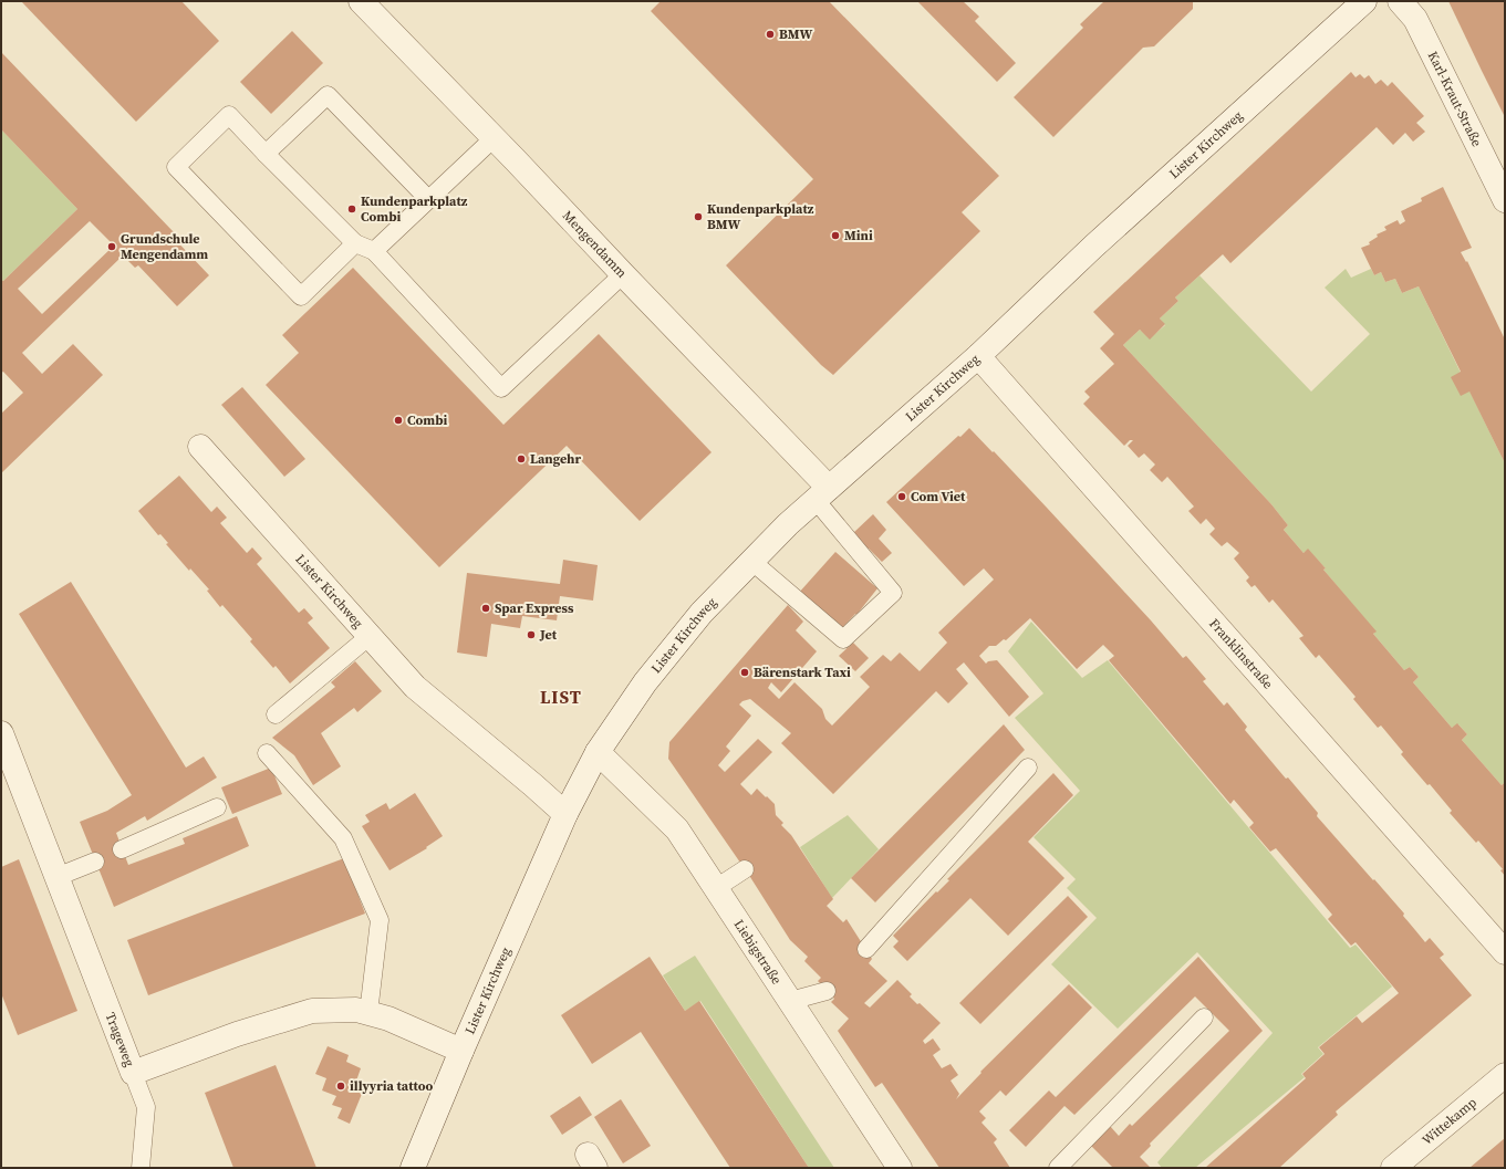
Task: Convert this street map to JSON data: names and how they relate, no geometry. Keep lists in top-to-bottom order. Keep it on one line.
{"streets":{"street":["Karl-Kraut-Straße","Lister Kirchweg","Mengendamm","Franklinstraße","Liebigstraße","Trageweg","Wittekamp"]},"crossings":[["Lister Kirchweg","Mengendamm"],["Lister Kirchweg","Franklinstraße"],["Lister Kirchweg","Liebigstraße"],["Lister Kirchweg","Trageweg"]],"districts":["LIST"],"places":["BMW","Kundenparkplatz Combi","Kundenparkplatz BMW","Mini","Grundschule Mengendamm","Combi","Langehr","Com Viet","Spar Express","Jet","Bärenstark Taxi","illyyria tattoo"]}
